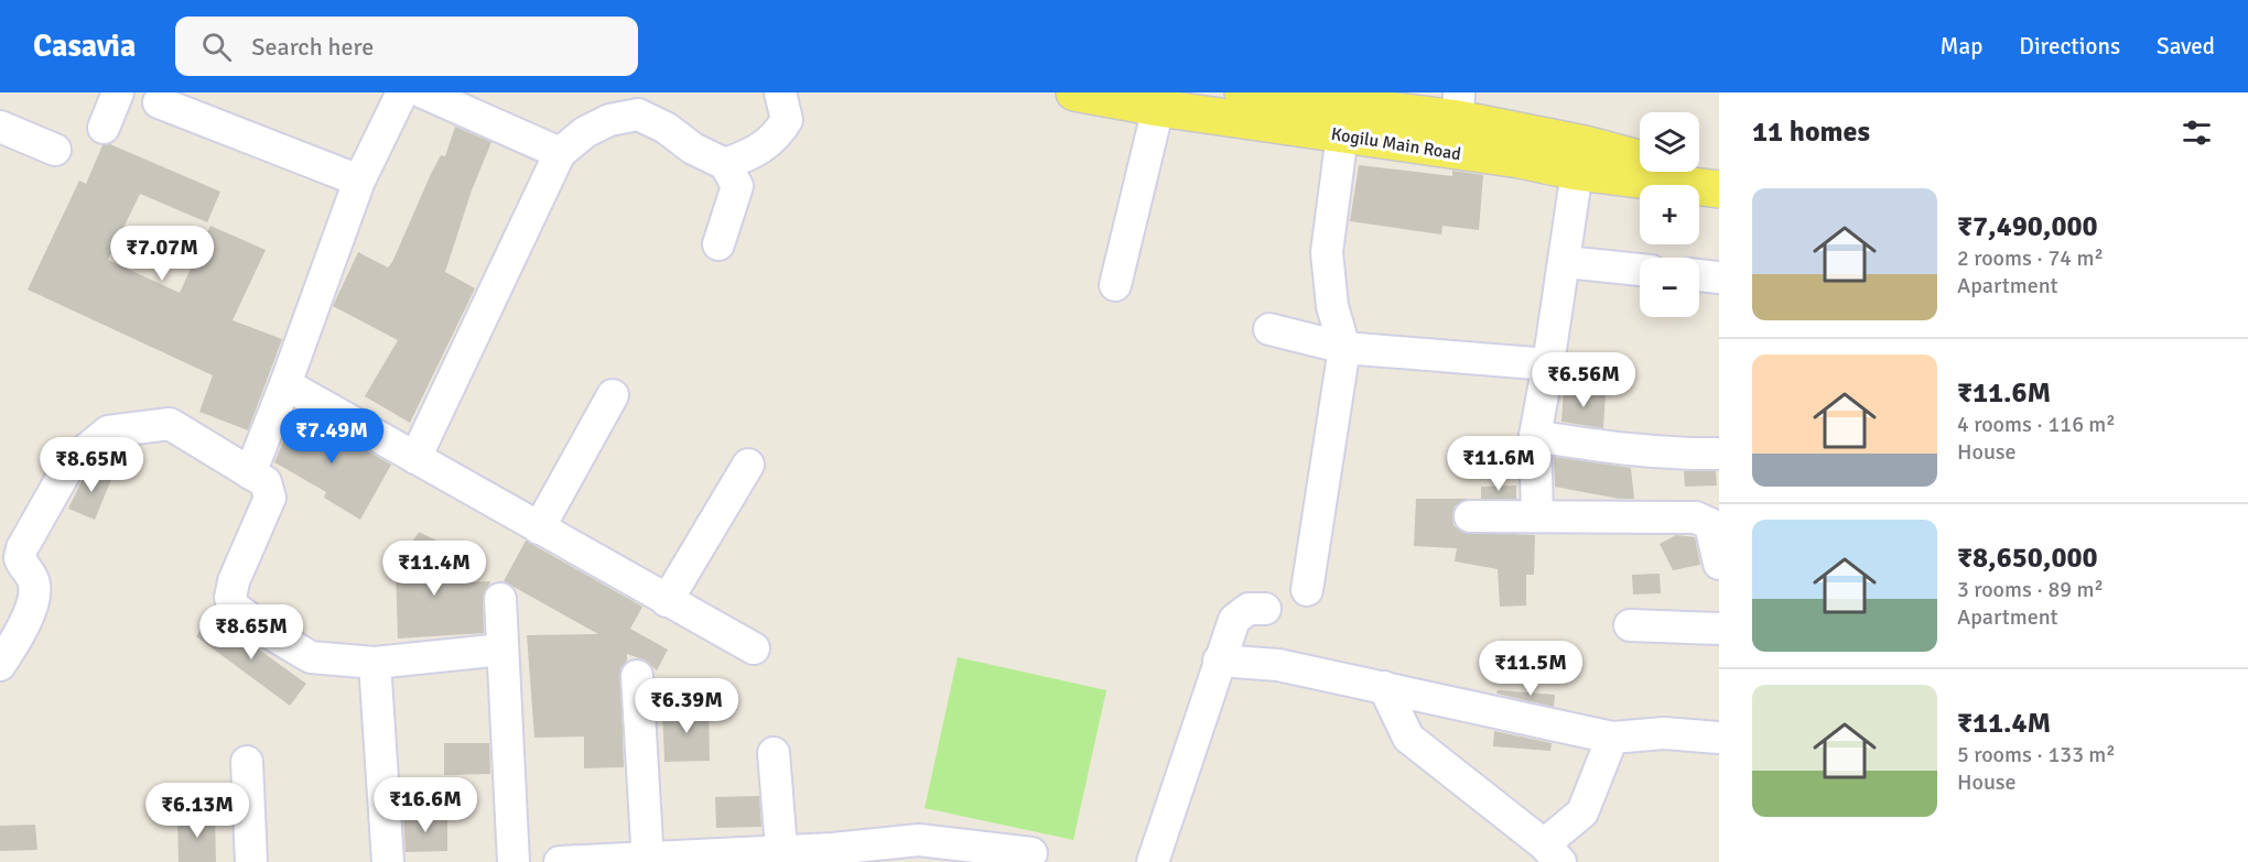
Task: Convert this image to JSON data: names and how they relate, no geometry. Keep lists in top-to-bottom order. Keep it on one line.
{"streets":{"main road":["Kogilu Main Road"]},"page":{"header":"Casavia","search":"Search here","nav":["Map","Directions","Saved"],"heading":"11 homes","map_buttons":["+","−"],"list":[{"name":"₹7,490,000","note":"2 rooms · 74 m² · Apartment"},{"name":"₹11.6M","note":"4 rooms · 116 m² · House"},{"name":"₹8,650,000","note":"3 rooms · 89 m² · Apartment"},{"name":"₹11.4M","note":"5 rooms · 133 m² · House"}],"price":["₹7.07M","₹6.56M","₹7.49M","₹11.6M","₹8.65M","₹11.4M","₹8.65M","₹11.5M","₹6.39M","₹16.6M","₹6.13M"]}}
